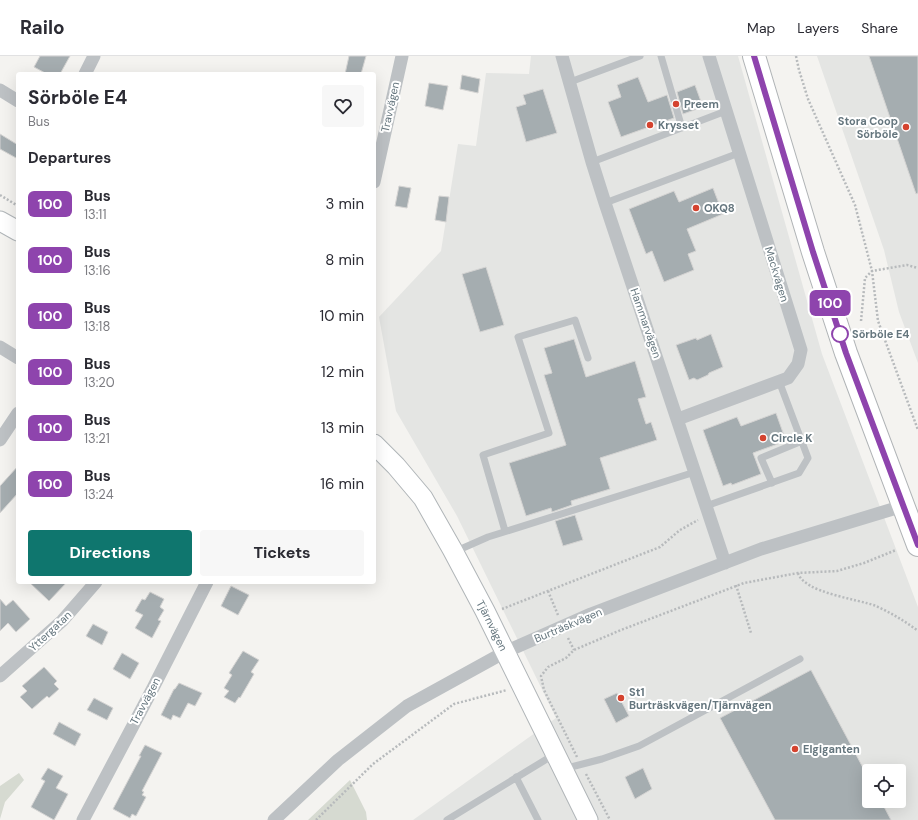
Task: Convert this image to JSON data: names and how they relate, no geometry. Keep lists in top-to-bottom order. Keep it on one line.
{"streets":{"street":["Travvägen","Mackvägen","Hammarvägen","Tjärnvägen","Burträskvägen","Yttergatan"]},"crossings":[["Mackvägen","Hammarvägen"],["Hammarvägen","Burträskvägen"],["Tjärnvägen","Burträskvägen"]],"places":["Preem","Krysset","Stora Coop Sörböle","OKQ8","Sörböle E4","Circle K","St1 Burträskvägen/Tjärnvägen","Elgiganten"],"lines":["bus line 100"],"page":{"header":"Railo","nav":["Map","Layers","Share"],"on_map":"100","heading":[["Sörböle E4","Bus"],"Departures"],"list":[{"mark":"100","name":"Bus","note":"13:11","value":"3 min"},{"mark":"100","name":"Bus","note":"13:16","value":"8 min"},{"mark":"100","name":"Bus","note":"13:18","value":"10 min"},{"mark":"100","name":"Bus","note":"13:20","value":"12 min"},{"mark":"100","name":"Bus","note":"13:21","value":"13 min"},{"mark":"100","name":"Bus","note":"13:24","value":"16 min"}],"buttons":["Directions","Tickets"]}}
